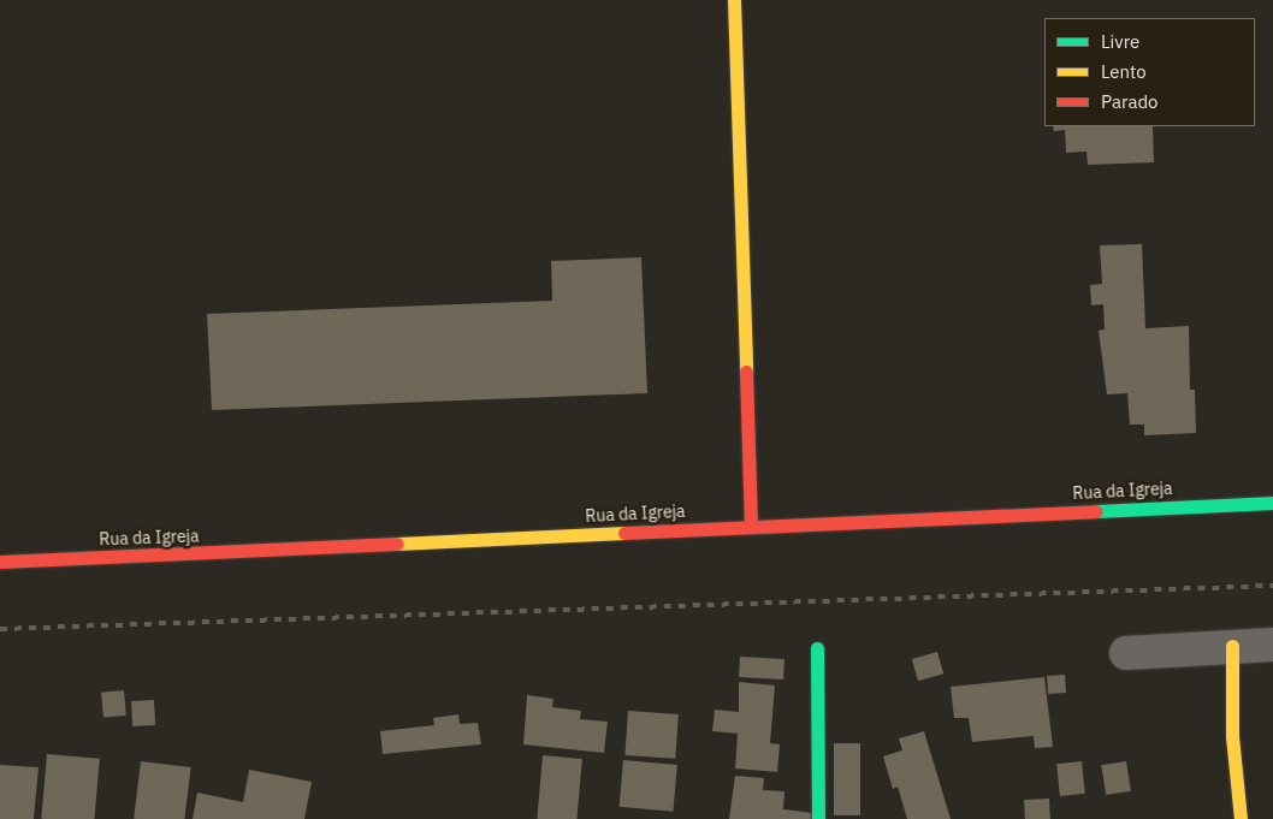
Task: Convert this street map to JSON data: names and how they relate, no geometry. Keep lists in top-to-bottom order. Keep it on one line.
{"streets":{"street":["Rua da Igreja"]},"legend":["Livre","Lento","Parado"]}
